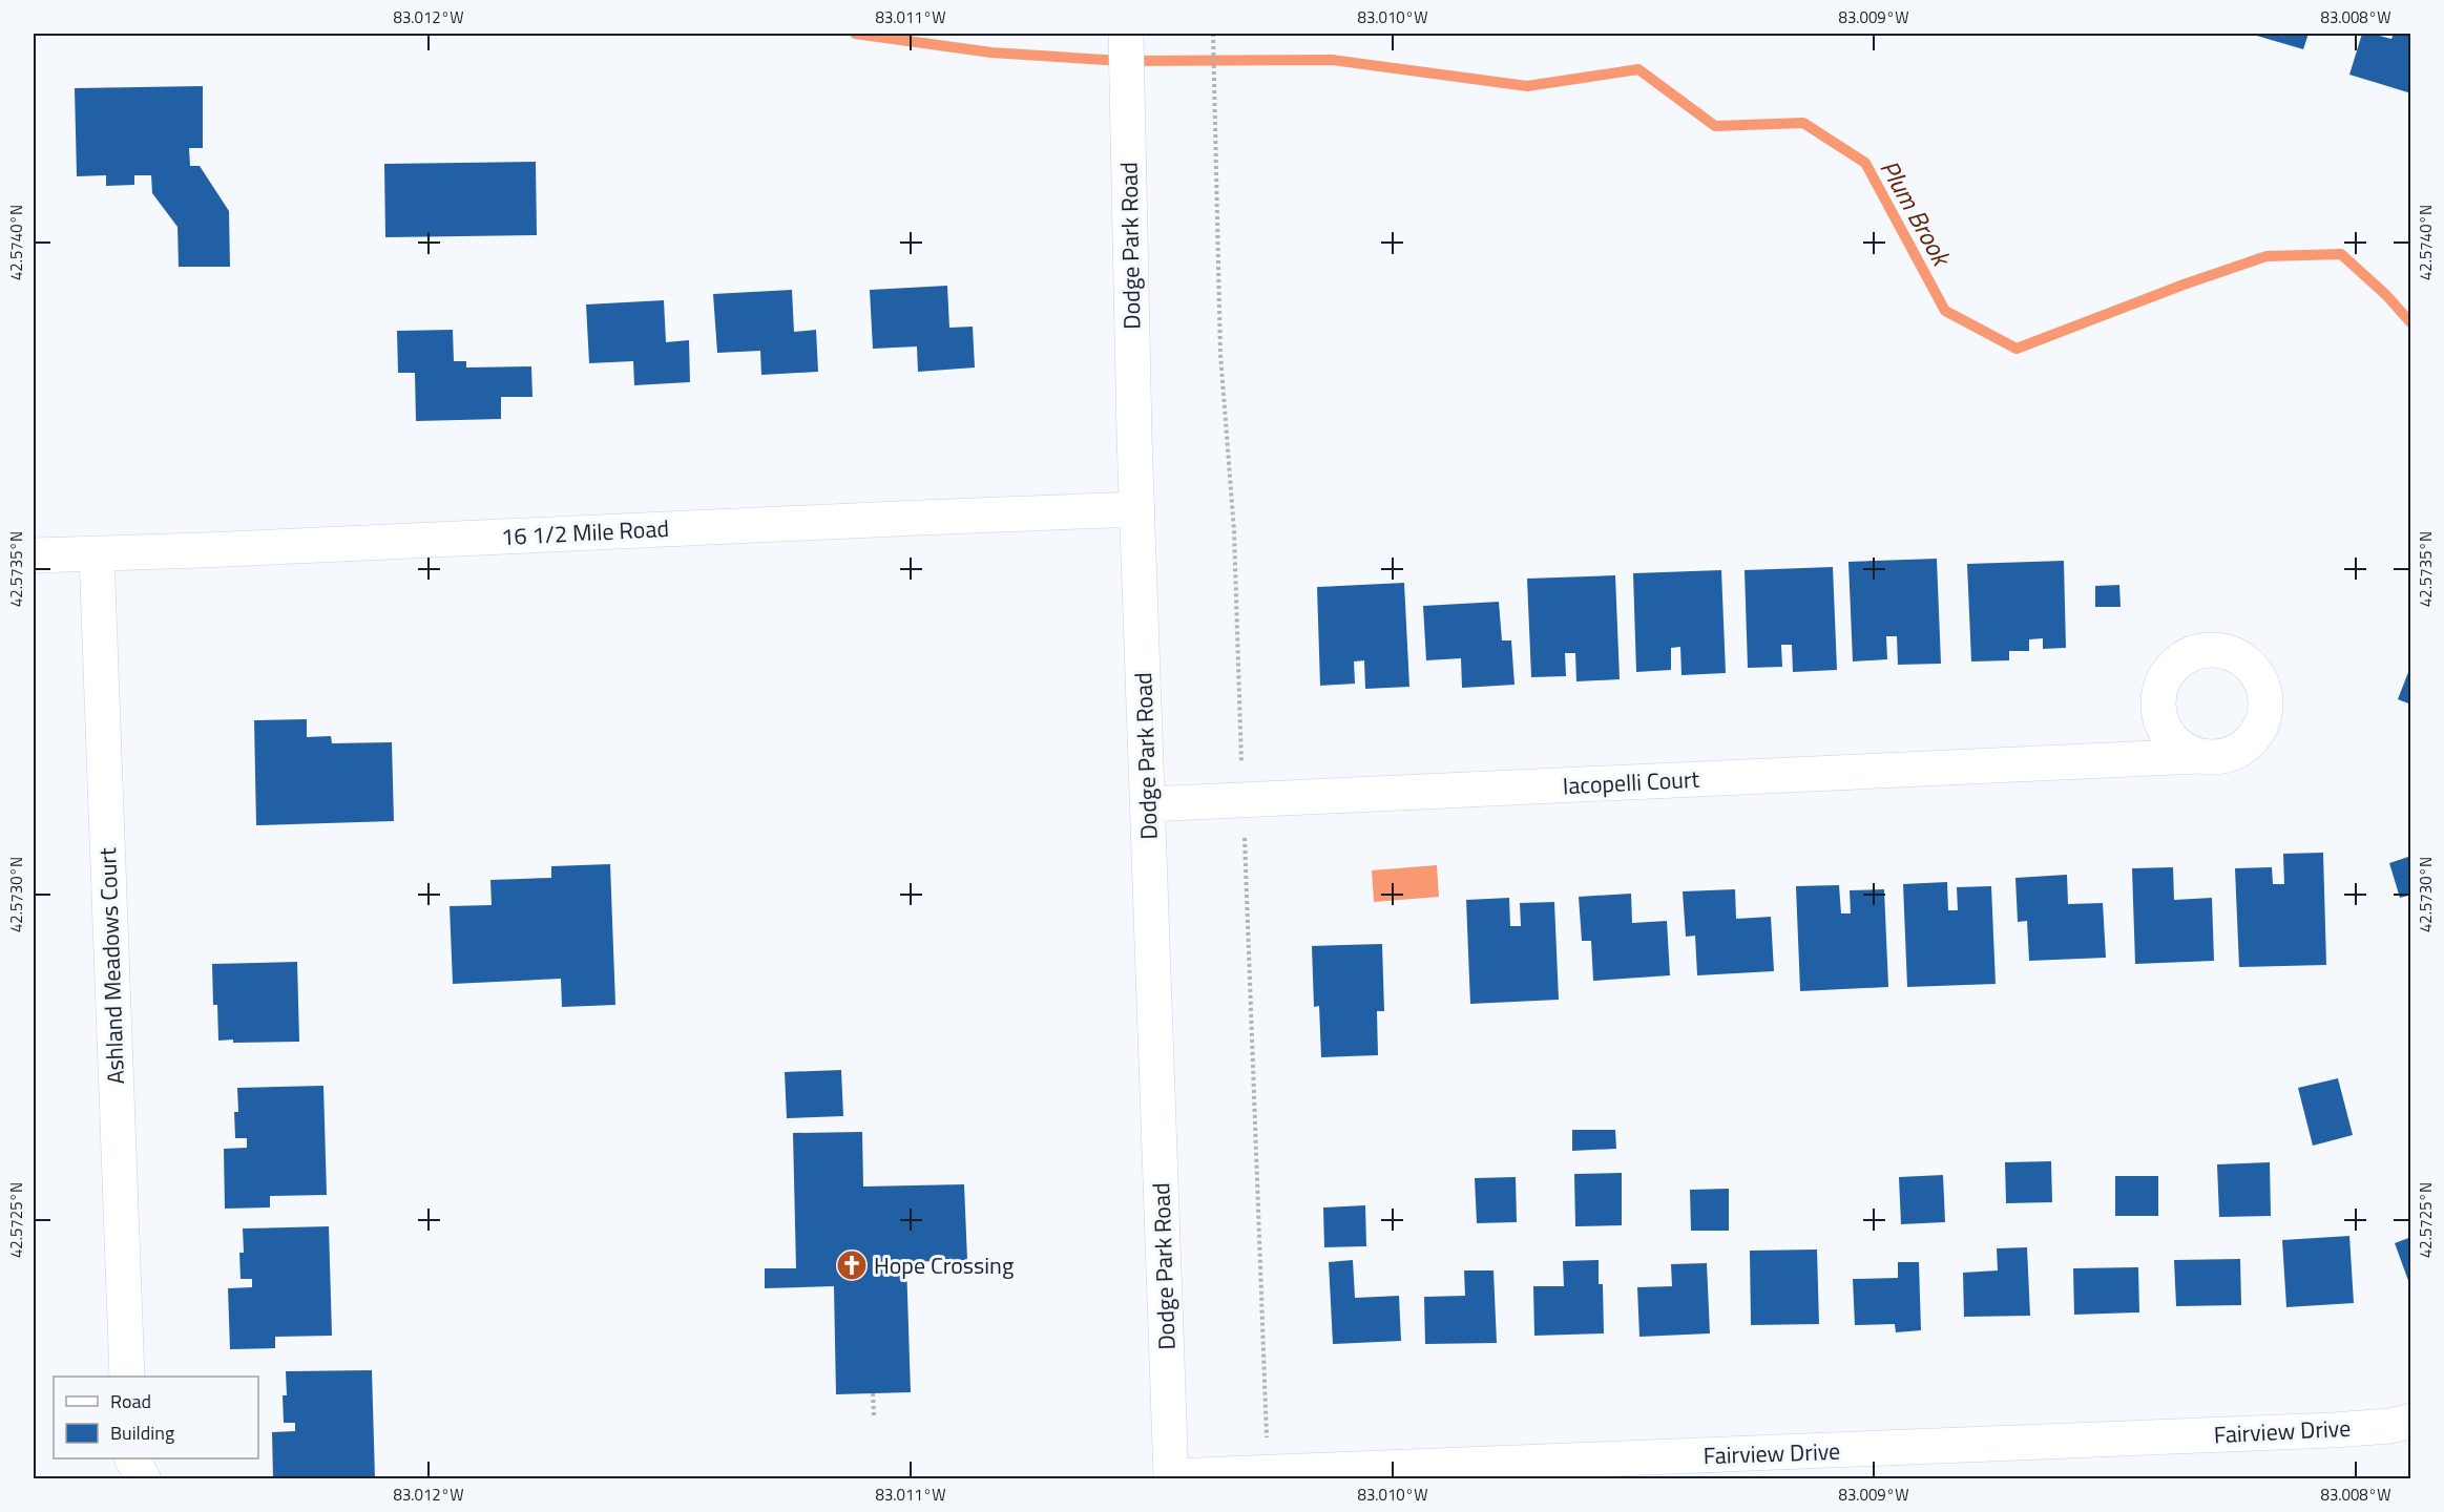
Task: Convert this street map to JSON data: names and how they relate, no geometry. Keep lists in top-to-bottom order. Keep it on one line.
{"streets":{"street":["Dodge Park Road","16 1/2 Mile Road","Iacopelli Court","Ashland Meadows Court","Fairview Drive"]},"crossings":[["Dodge Park Road","16 1/2 Mile Road"],["Dodge Park Road","Iacopelli Court"],["Dodge Park Road","Fairview Drive"],["16 1/2 Mile Road","Ashland Meadows Court"]],"water":["Plum Brook"],"places":{"church":["Hope Crossing"]},"legend":["Road","Building"],"coordinates":["83.012°W","83.011°W","83.010°W","83.009°W","83.008°W","42.5740°N","42.5735°N","42.5730°N","42.5725°N"]}
